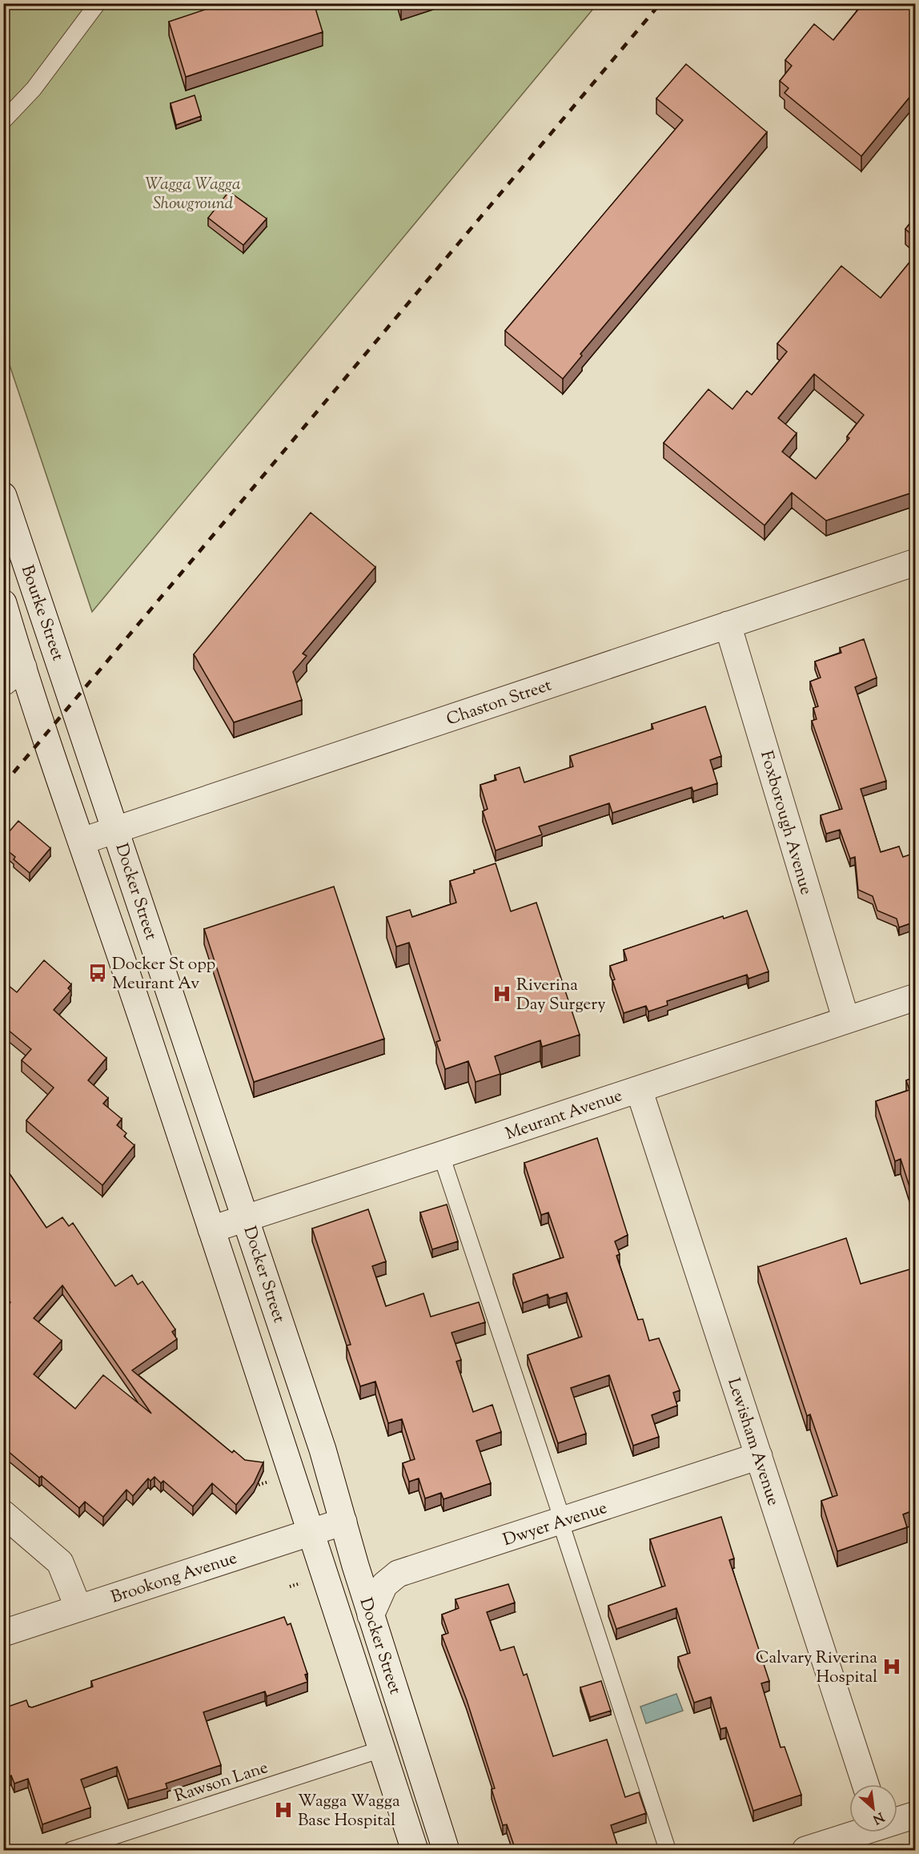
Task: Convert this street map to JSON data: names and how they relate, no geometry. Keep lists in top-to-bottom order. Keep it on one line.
{"streets":{"street":["Bourke Street","Chaston Street","Foxborough Avenue","Docker Street","Meurant Avenue","Lewisham Avenue","Dwyer Avenue","Brookong Avenue"],"lane":["Rawson Lane"]},"crossings":[["Bourke Street","Docker Street"],["Chaston Street","Foxborough Avenue"],["Chaston Street","Docker Street"],["Foxborough Avenue","Meurant Avenue"],["Docker Street","Meurant Avenue"],["Docker Street","Dwyer Avenue"],["Docker Street","Brookong Avenue"],["Docker Street","Rawson Lane"],["Meurant Avenue","Lewisham Avenue"],["Lewisham Avenue","Dwyer Avenue"]],"parks":["Wagga Wagga Showground"],"places":{"bus stop":["Docker St opp Meurant Av"],"hospital":["Riverina Day Surgery","Calvary Riverina Hospital","Wagga Wagga Base Hospital"]},"north":"bottom right"}
